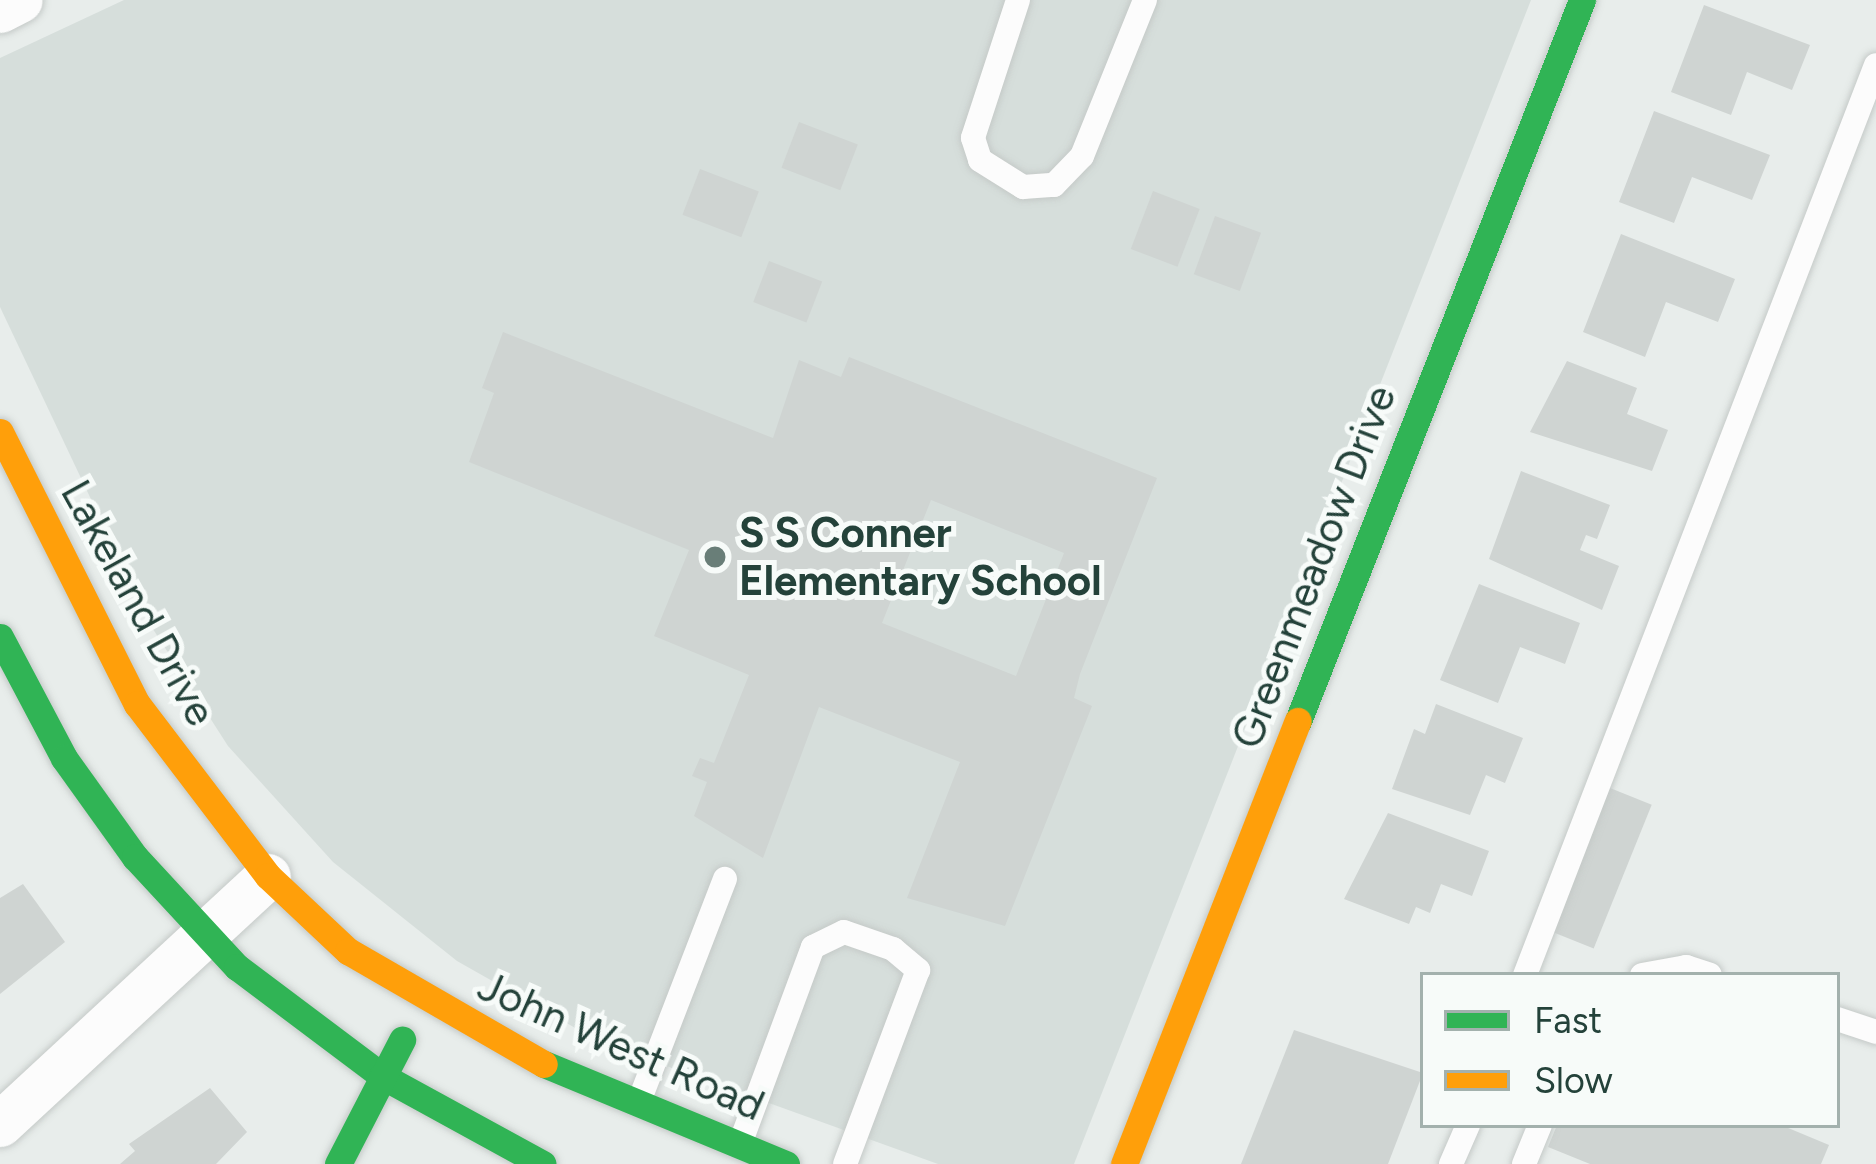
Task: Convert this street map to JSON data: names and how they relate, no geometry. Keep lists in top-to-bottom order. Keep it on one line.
{"streets":{"main road":["Greenmeadow Drive","Lakeland Drive","John West Road"]},"crossings":[["Lakeland Drive","John West Road"]],"places":["S S Conner Elementary School"],"legend":["Fast","Slow"]}
